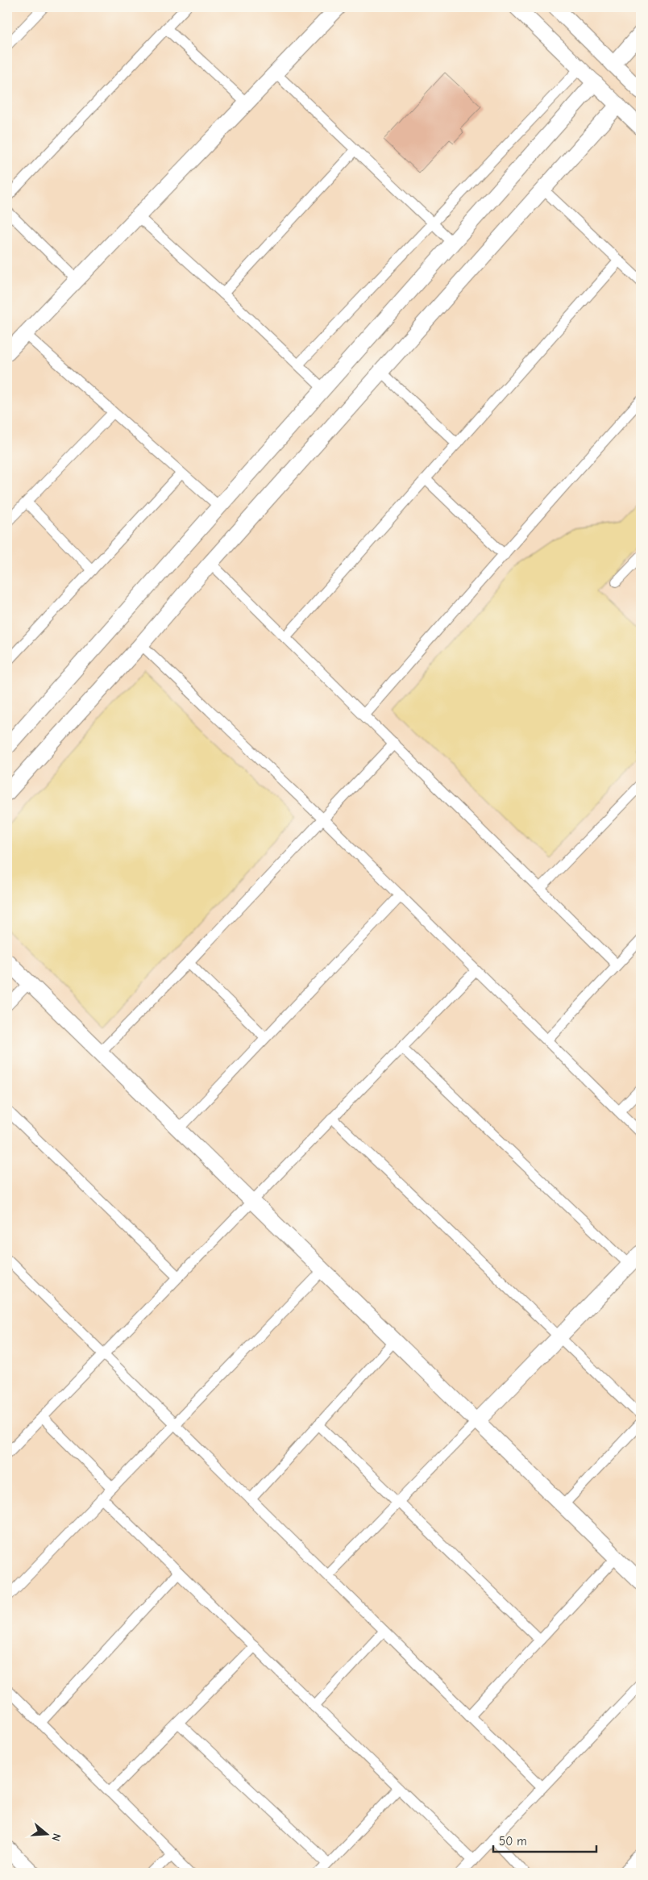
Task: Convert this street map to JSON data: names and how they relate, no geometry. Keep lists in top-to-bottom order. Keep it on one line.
{"scale_bar":"50 m","north":"right"}
